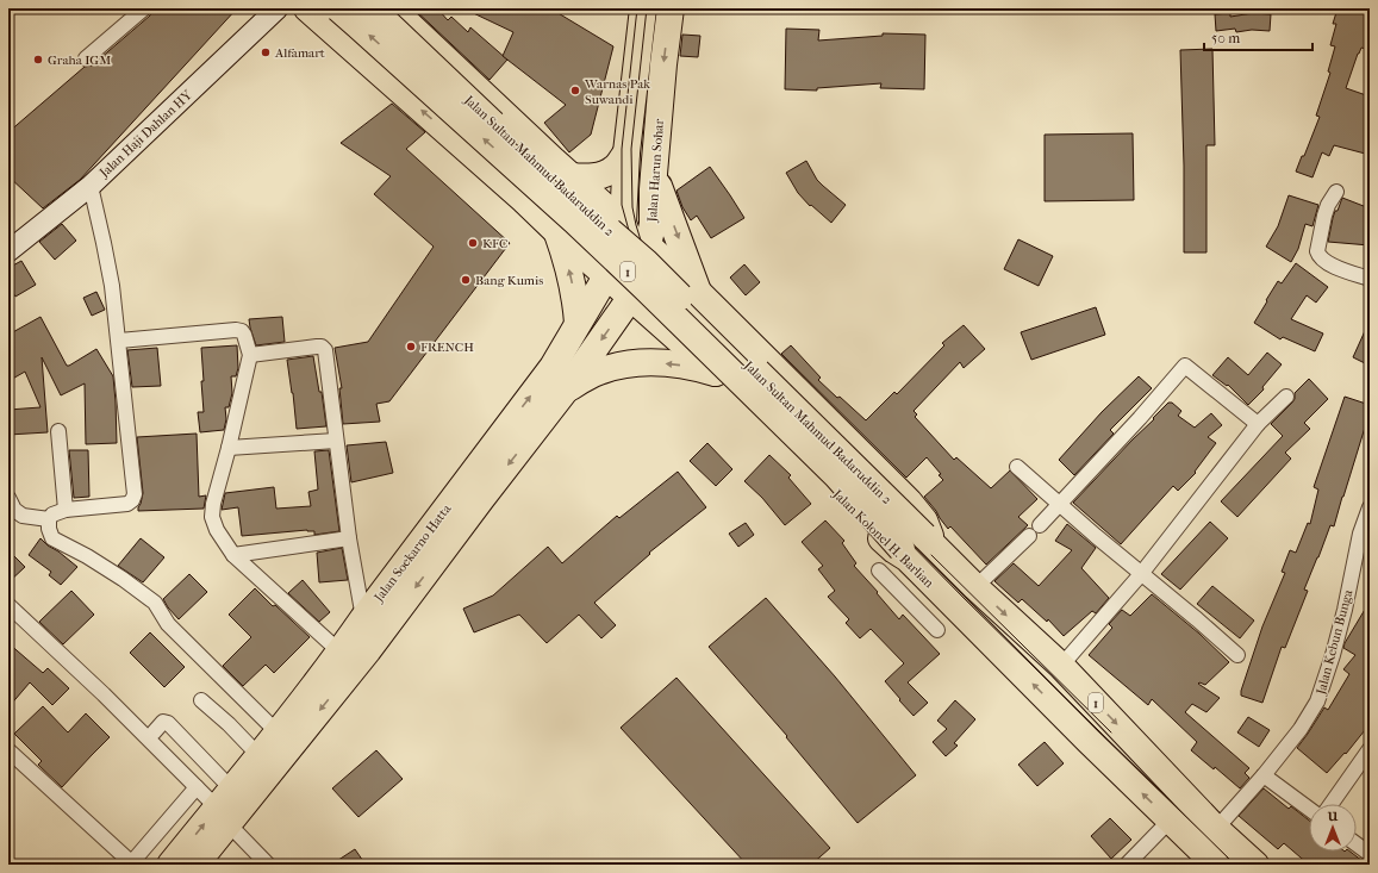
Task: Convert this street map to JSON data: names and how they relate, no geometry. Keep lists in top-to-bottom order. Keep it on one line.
{"streets":{"highway":["Jalan Sultan Mahmud Badaruddin 2","Jalan Harun Sohar","1","Jalan Kolonel H. Barlian","Jalan Soekarno Hatta"],"street":["Jalan Haji Dahlan HY","Jalan Kebun Bunga"]},"crossings":[["Jalan Sultan Mahmud Badaruddin 2","1"],["Jalan Sultan Mahmud Badaruddin 2","Jalan Kolonel H. Barlian"],["Jalan Sultan Mahmud Badaruddin 2","Jalan Kebun Bunga"],["Jalan Harun Sohar","1"],["Jalan Harun Sohar","Jalan Soekarno Hatta"],["1","Jalan Kolonel H. Barlian"],["1","Jalan Soekarno Hatta"],["Jalan Kolonel H. Barlian","Jalan Soekarno Hatta"]],"one_way":["Jalan Kolonel H. Barlian"],"places":["Alfamart","Graha IGM","Warnas Pak Suwandi","KFC","Bang Kumis","FRENCH"],"scale_bar":"50 m","north":"top"}
